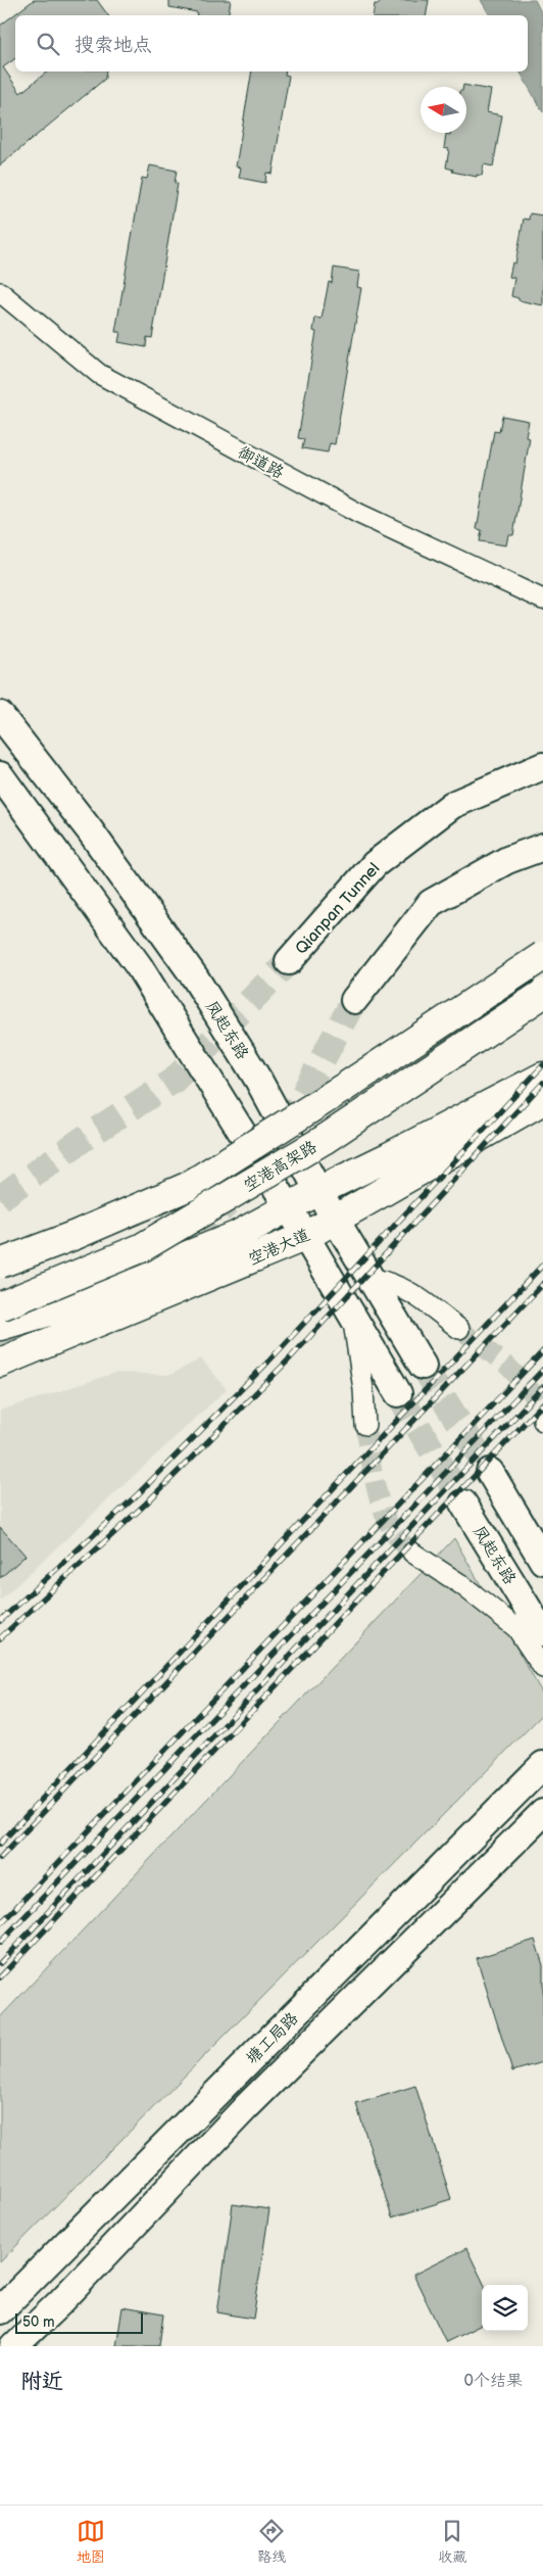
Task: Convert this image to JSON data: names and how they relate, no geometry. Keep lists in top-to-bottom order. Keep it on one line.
{"streets":{"main road":["Qianpan Tunnel","凤起东路","空港高架路","空港大道","塘工局路"],"street":["御道路"]},"crossings":[["凤起东路","空港大道"]],"scale_bar":"50 m","north":"left","page":{"search":"搜索地点","scale":"50 m","heading":["附近","0个结果"],"nav":["地图","路线","收藏"]}}
